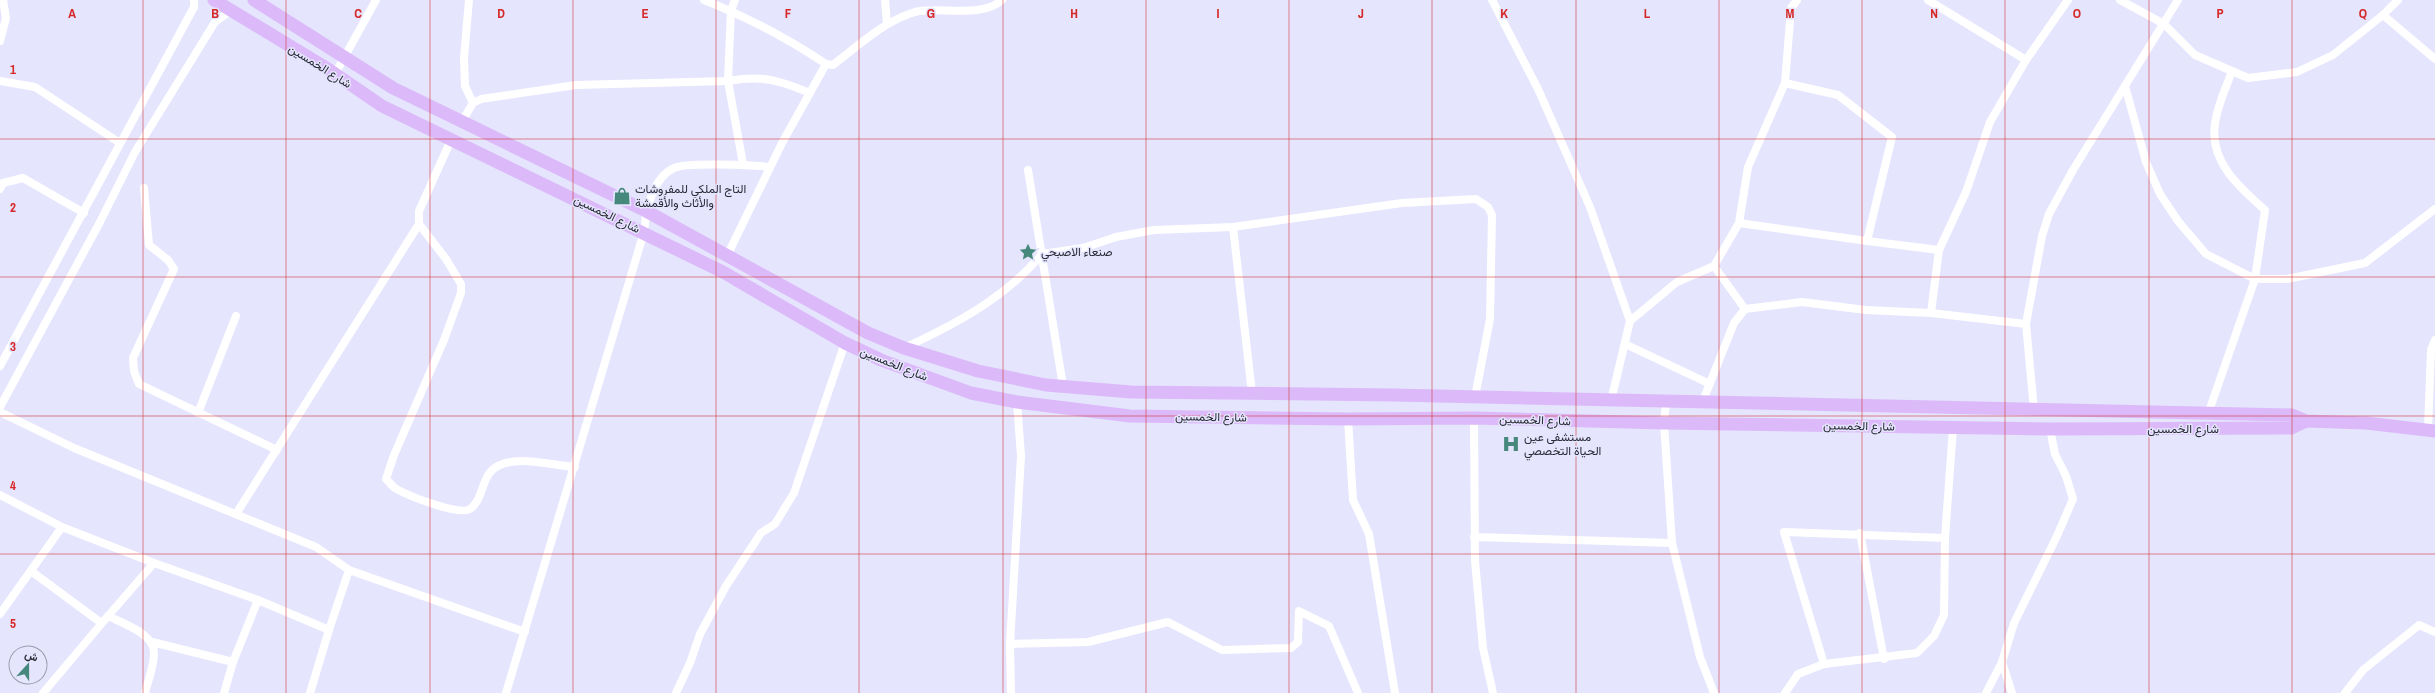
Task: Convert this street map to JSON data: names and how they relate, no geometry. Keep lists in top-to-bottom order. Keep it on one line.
{"streets":{"main road":["شارع الخمسين"]},"places":{"shop":["التاج الملكي للمفروشات والأثاث والأقمشة"],"place":["صنعاء الاصبحي"],"hospital":["مستشفى عين الحياة التخصصي"]},"north":"top","grid":{"columns":["A","B","C","D","E","F","G","H","I","J","K","L","M","N","O","P","Q"],"rows":["1","2","3","4","5"]}}
